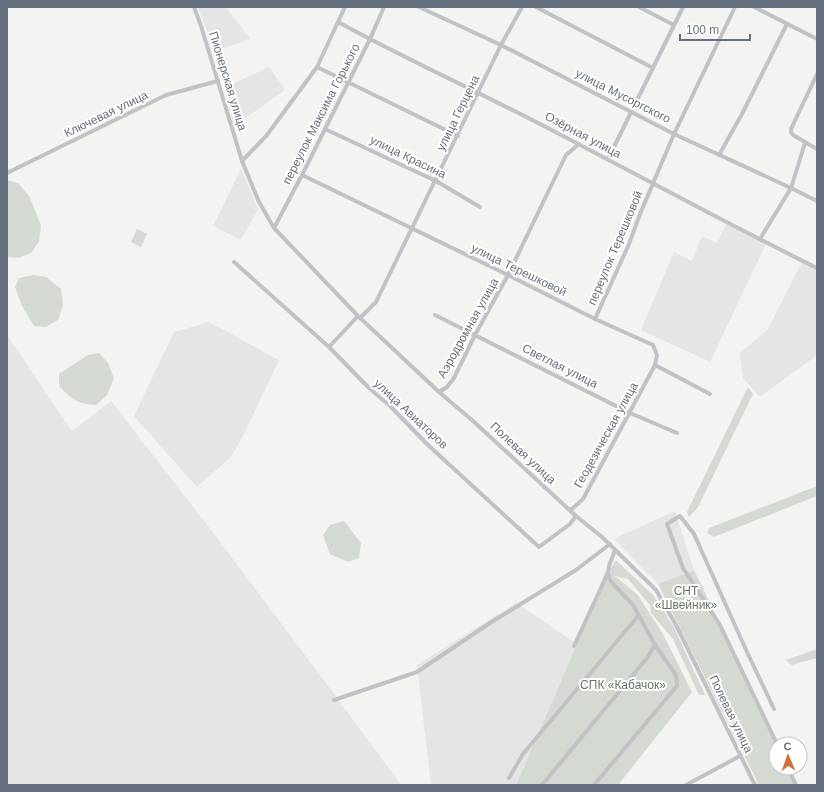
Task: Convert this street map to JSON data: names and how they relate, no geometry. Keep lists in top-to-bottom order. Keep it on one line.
{"streets":{"street":["Пионерская улица","улица Мусоргского","улица Герцена","Ключевая улица","переулок Максима Горького","Озёрная улица","улица Красина","переулок Терешковой","улица Терешковой","Аэродромная улица","Светлая улица","улица Авиаторов","Геодезическая улица","Полевая улица"]},"crossings":[["Пионерская улица","Ключевая улица"],["Пионерская улица","Полевая улица"],["улица Мусоргского","улица Герцена"],["улица Мусоргского","переулок Терешковой"],["улица Герцена","Озёрная улица"],["улица Герцена","улица Красина"],["улица Герцена","улица Терешковой"],["улица Герцена","улица Авиаторов"],["улица Герцена","Полевая улица"],["переулок Максима Горького","Озёрная улица"],["переулок Максима Горького","улица Красина"],["переулок Максима Горького","улица Терешковой"],["переулок Максима Горького","Полевая улица"],["Озёрная улица","переулок Терешковой"],["Озёрная улица","Аэродромная улица"],["переулок Терешковой","улица Терешковой"],["улица Терешковой","Аэродромная улица"],["улица Терешковой","Геодезическая улица"],["Аэродромная улица","Светлая улица"],["Аэродромная улица","Полевая улица"],["Светлая улица","Геодезическая улица"],["улица Авиаторов","Полевая улица"],["Геодезическая улица","Полевая улица"]],"parks":["СНТ «Швейник»","СПК «Кабачок»"],"scale_bar":"100 m","north":"top"}
